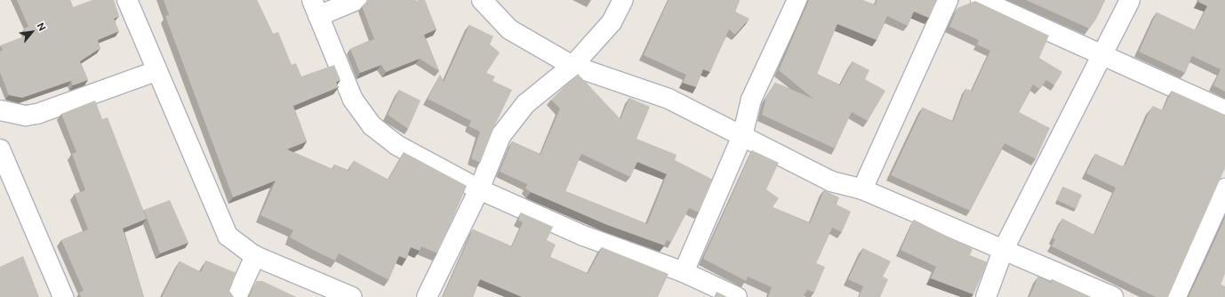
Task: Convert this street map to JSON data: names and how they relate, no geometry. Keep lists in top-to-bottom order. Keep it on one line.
{"north":"top right"}
